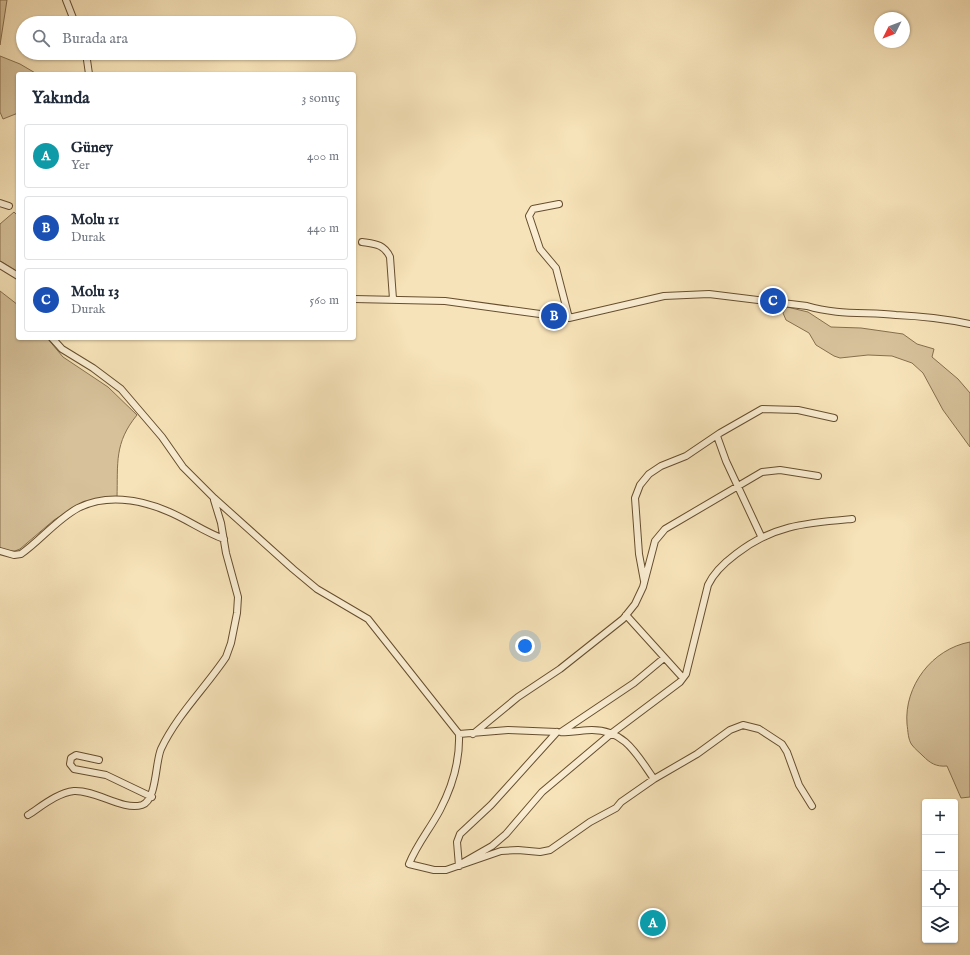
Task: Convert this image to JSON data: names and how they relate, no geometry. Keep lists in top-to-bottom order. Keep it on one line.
{"north":"bottom left","page":{"search":"Burada ara","heading":["Yakında","3 sonuç"],"list":[{"mark":"A","name":"Güney","note":"Yer","value":"400 m"},{"mark":"B","name":"Molu 11","note":"Durak","value":"440 m"},{"mark":"C","name":"Molu 13","note":"Durak","value":"560 m"}],"pins":["C","B","A"],"map_buttons":["+","−"]}}
